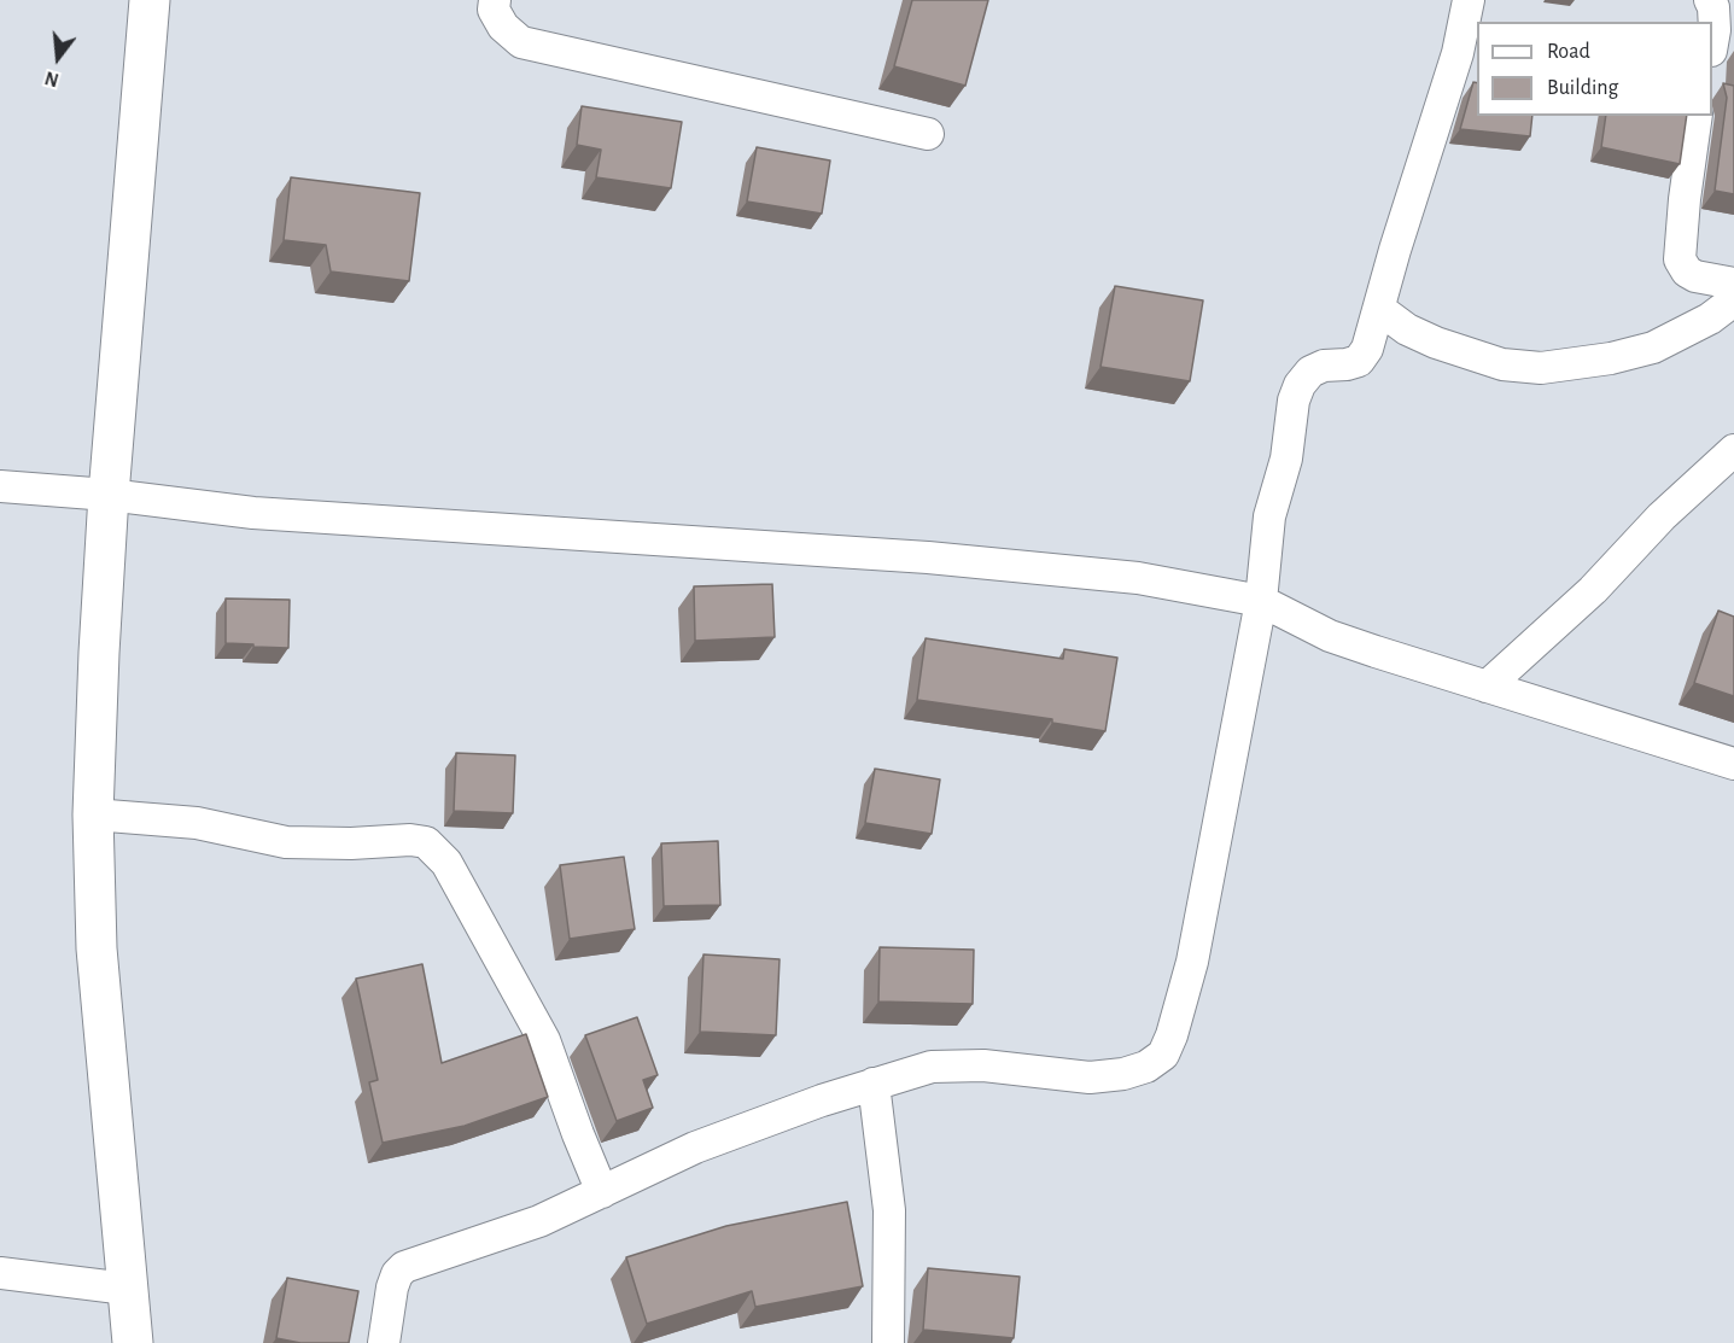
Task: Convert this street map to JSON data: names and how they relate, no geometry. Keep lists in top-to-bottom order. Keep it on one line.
{"legend":["Road","Building"],"north":"bottom"}
